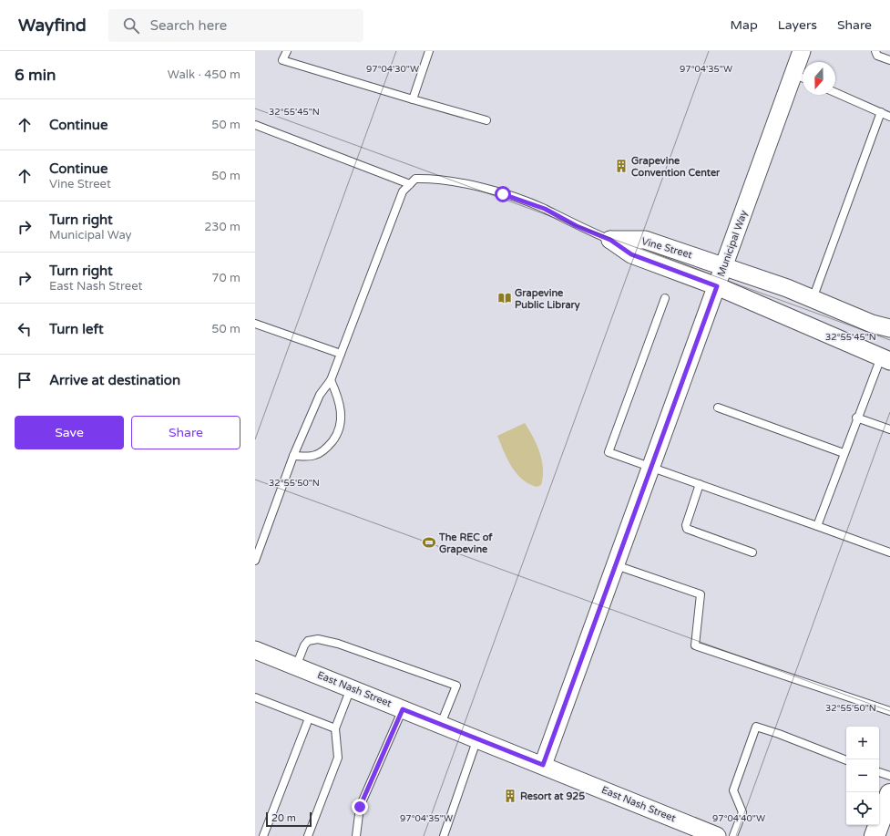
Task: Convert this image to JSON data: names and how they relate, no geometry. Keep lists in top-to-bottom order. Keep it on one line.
{"streets":{"street":["Municipal Way","Vine Street","East Nash Street"]},"crossings":[["Municipal Way","Vine Street"],["Municipal Way","East Nash Street"]],"places":{"building":["Grapevine Convention Center","Resort at 925"],"library":["Grapevine Public Library"],"sports":["The REC of Grapevine"]},"scale_bar":"20 m","north":"bottom","page":{"header":"Wayfind","search":"Search here","nav":["Map","Layers","Share"],"heading":["6 min","Walk · 450 m"],"list":[["Continue","50 m"],["Continue","Vine Street","50 m"],["Turn right","Municipal Way","230 m"],["Turn right","East Nash Street","70 m"],["Turn left","50 m"],"Arrive at destination"],"buttons":["Save","Share"],"map_buttons":["+","−"],"scale":"20 m"},"coordinates":["97°04'30\"W","97°04'35\"W","32°55'45\"N","32°55'50\"N","97°04'40\"W"]}
